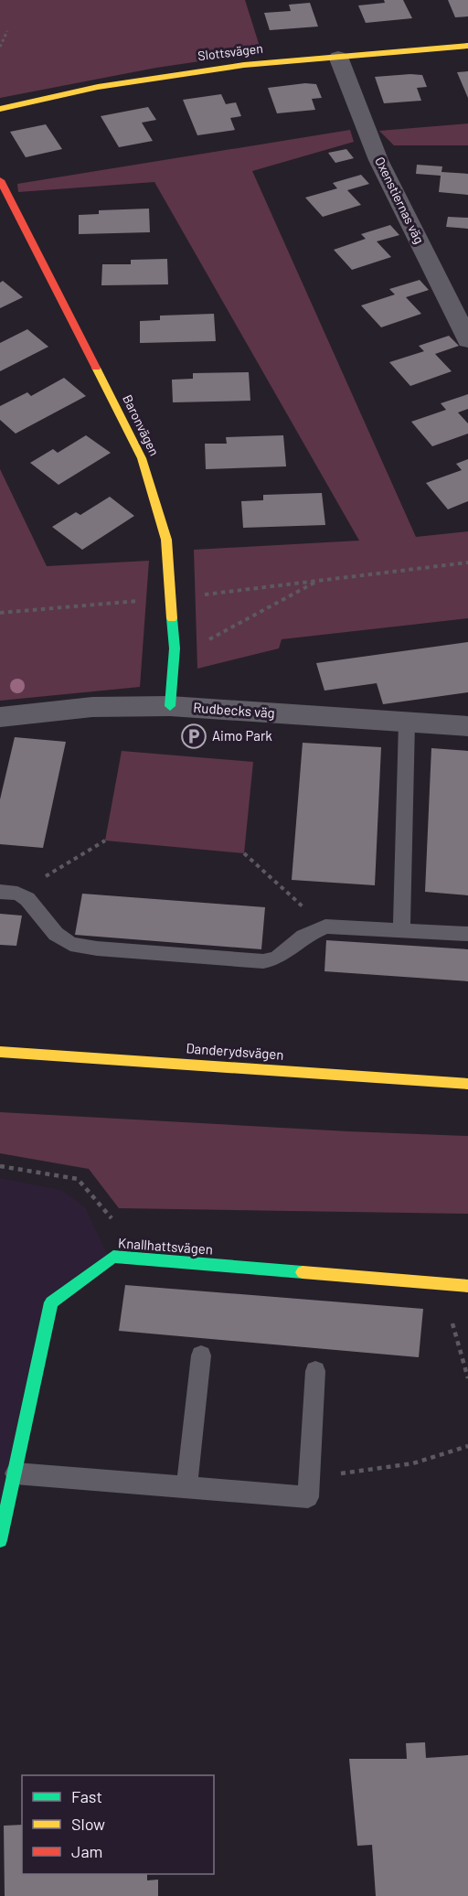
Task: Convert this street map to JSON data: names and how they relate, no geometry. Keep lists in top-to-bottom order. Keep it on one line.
{"streets":{"street":["Slottsvägen","Oxenstiernas väg","Baronvägen","Rudbecks väg","Danderydsvägen","Knallhattsvägen"]},"crossings":[["Slottsvägen","Oxenstiernas väg"],["Baronvägen","Rudbecks väg"]],"places":{"parking":["Aimo Park"]},"legend":["Fast","Slow","Jam"]}
